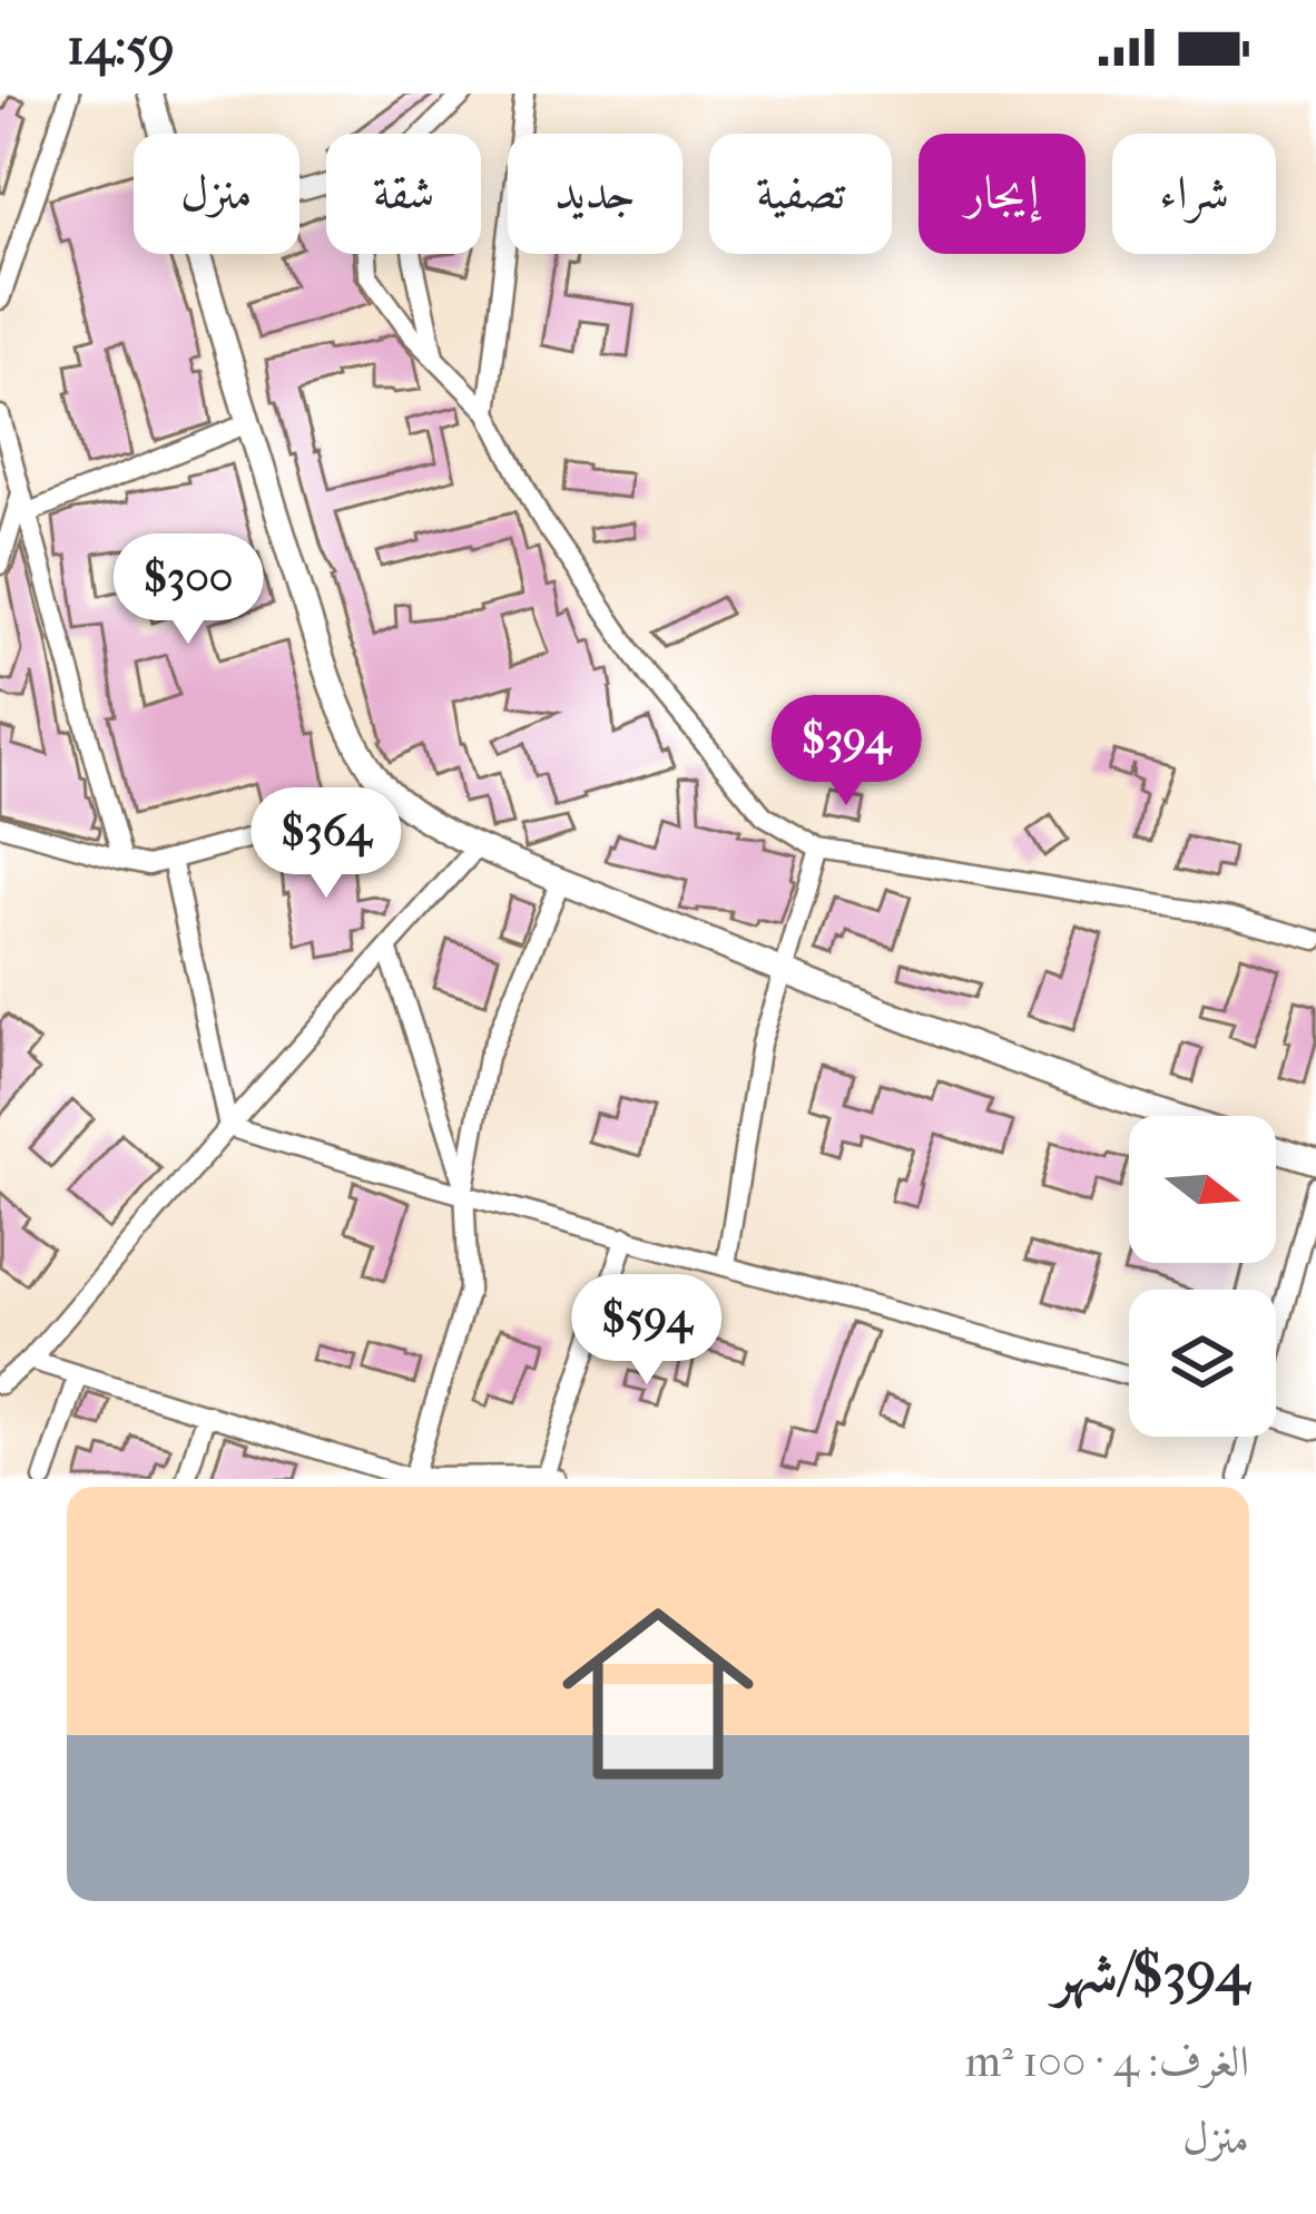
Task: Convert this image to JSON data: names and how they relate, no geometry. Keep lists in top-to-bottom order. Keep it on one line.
{"north":"right","page":{"status":"14:59","chip":["شراء","إيجار","تصفية","جديد","شقة","منزل"],"price":["$300","$394","$364","$594"],"list":[{"name":"$394/شهر","note":"الغرف: 4 · 100 m² · منزل"}]}}
